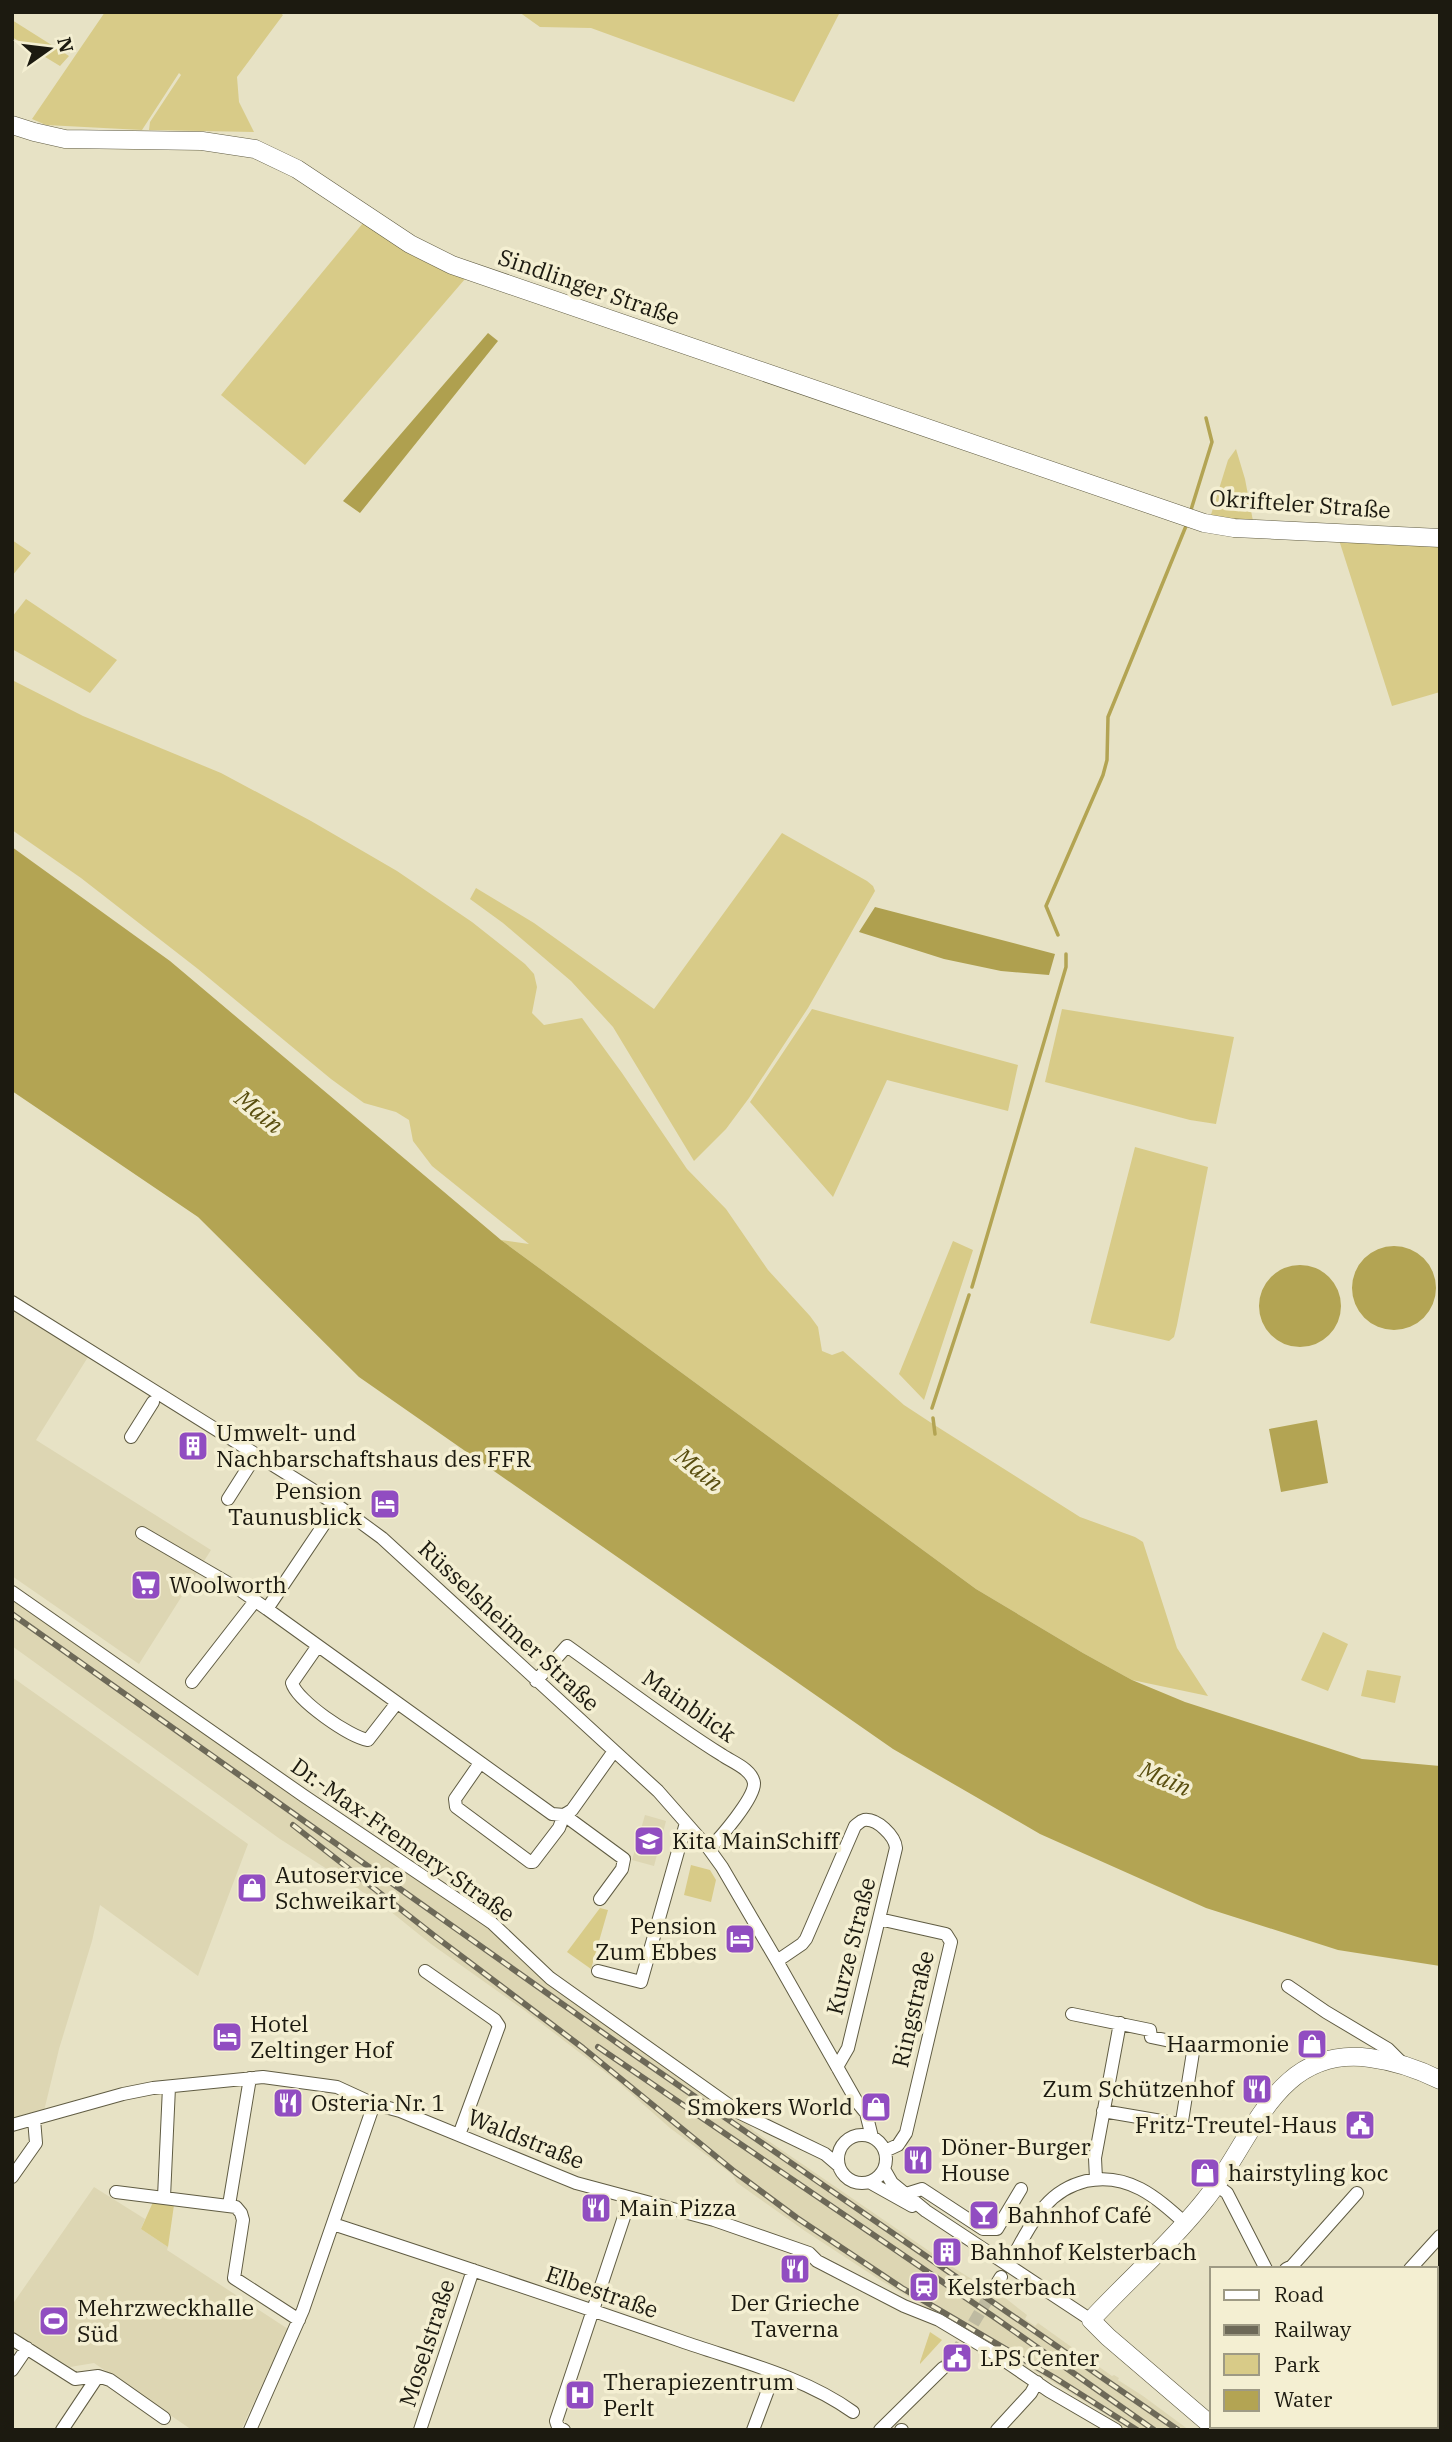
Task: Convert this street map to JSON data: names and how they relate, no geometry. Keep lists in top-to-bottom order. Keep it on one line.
{"streets":{"street":["Sindlinger Straße","Okrifteler Straße","Rüsselsheimer Straße","Mainblick","Dr.-Max-Fremery-Straße","Kurze Straße","Ringstraße","Waldstraße","Elbestraße","Moselstraße"]},"crossings":[["Sindlinger Straße","Okrifteler Straße"],["Rüsselsheimer Straße","Mainblick"],["Rüsselsheimer Straße","Dr.-Max-Fremery-Straße"],["Rüsselsheimer Straße","Kurze Straße"],["Rüsselsheimer Straße","Ringstraße"],["Dr.-Max-Fremery-Straße","Ringstraße"],["Kurze Straße","Ringstraße"],["Elbestraße","Moselstraße"]],"water":["Main"],"places":{"building":["Umwelt- und Nachbarschaftshaus des FFR","Bahnhof Kelsterbach"],"hotel":["Pension Taunusblick","Pension Zum Ebbes","Hotel Zeltinger Hof"],"supermarket":["Woolworth"],"school or university":["Kita MainSchiff"],"shop":["Autoservice Schweikart","Haarmonie","Smokers World","hairstyling koc"],"restaurant":["Zum Schützenhof","Osteria Nr. 1","Döner-Burger House","Main Pizza","Der Grieche Taverna"],"public building":["Fritz-Treutel-Haus","LPS Center"],"bar":["Bahnhof Café"],"station":["Kelsterbach"],"sports":["Mehrzweckhalle Süd"],"hospital":["Therapiezentrum Perlt"]},"legend":["Road","Railway","Park","Water"],"north":"right"}
